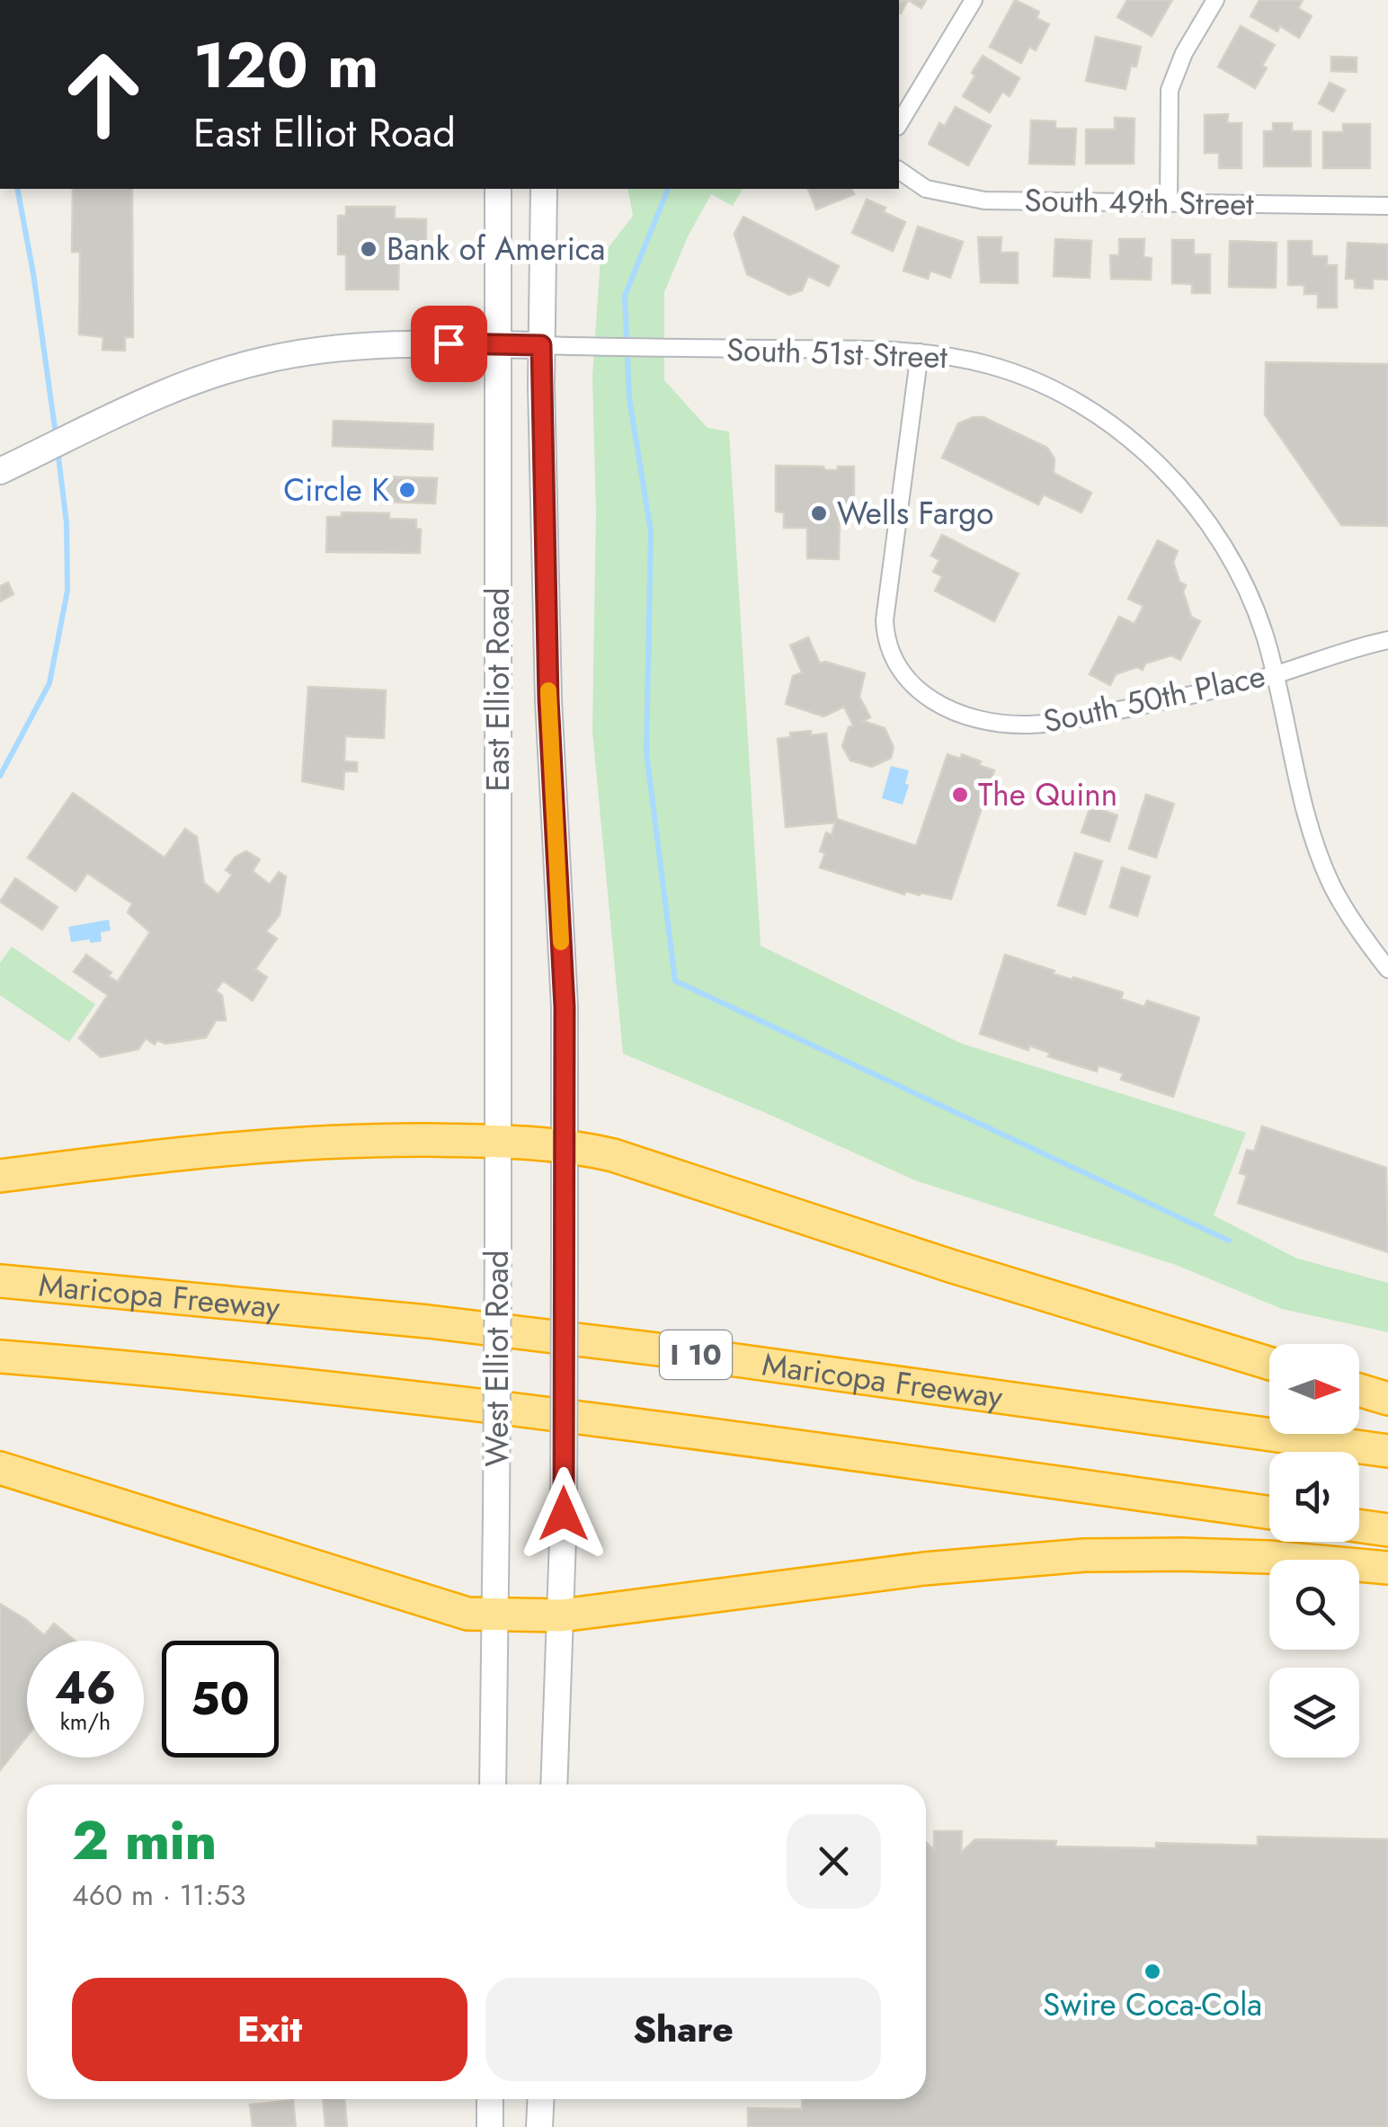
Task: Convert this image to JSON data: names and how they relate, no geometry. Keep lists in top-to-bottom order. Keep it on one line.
{"streets":{"highway":["Maricopa Freeway","I 10"],"main road":["South 51st Street","East Elliot Road","West Elliot Road"],"street":["South 49th Street","South 50th Place"]},"crossings":[["South 51st Street","East Elliot Road"],["South 51st Street","South 50th Place"],["East Elliot Road","West Elliot Road"]],"places":["Bank of America","Circle K","Wells Fargo","The Quinn","Swire Coca-Cola"],"north":"right","page":{"turn":["120 m","East Elliot Road"],"speed":"46 km/h","limit":"50","heading":["2 min","460 m · 11:53"],"buttons":["Exit","Share"]}}
